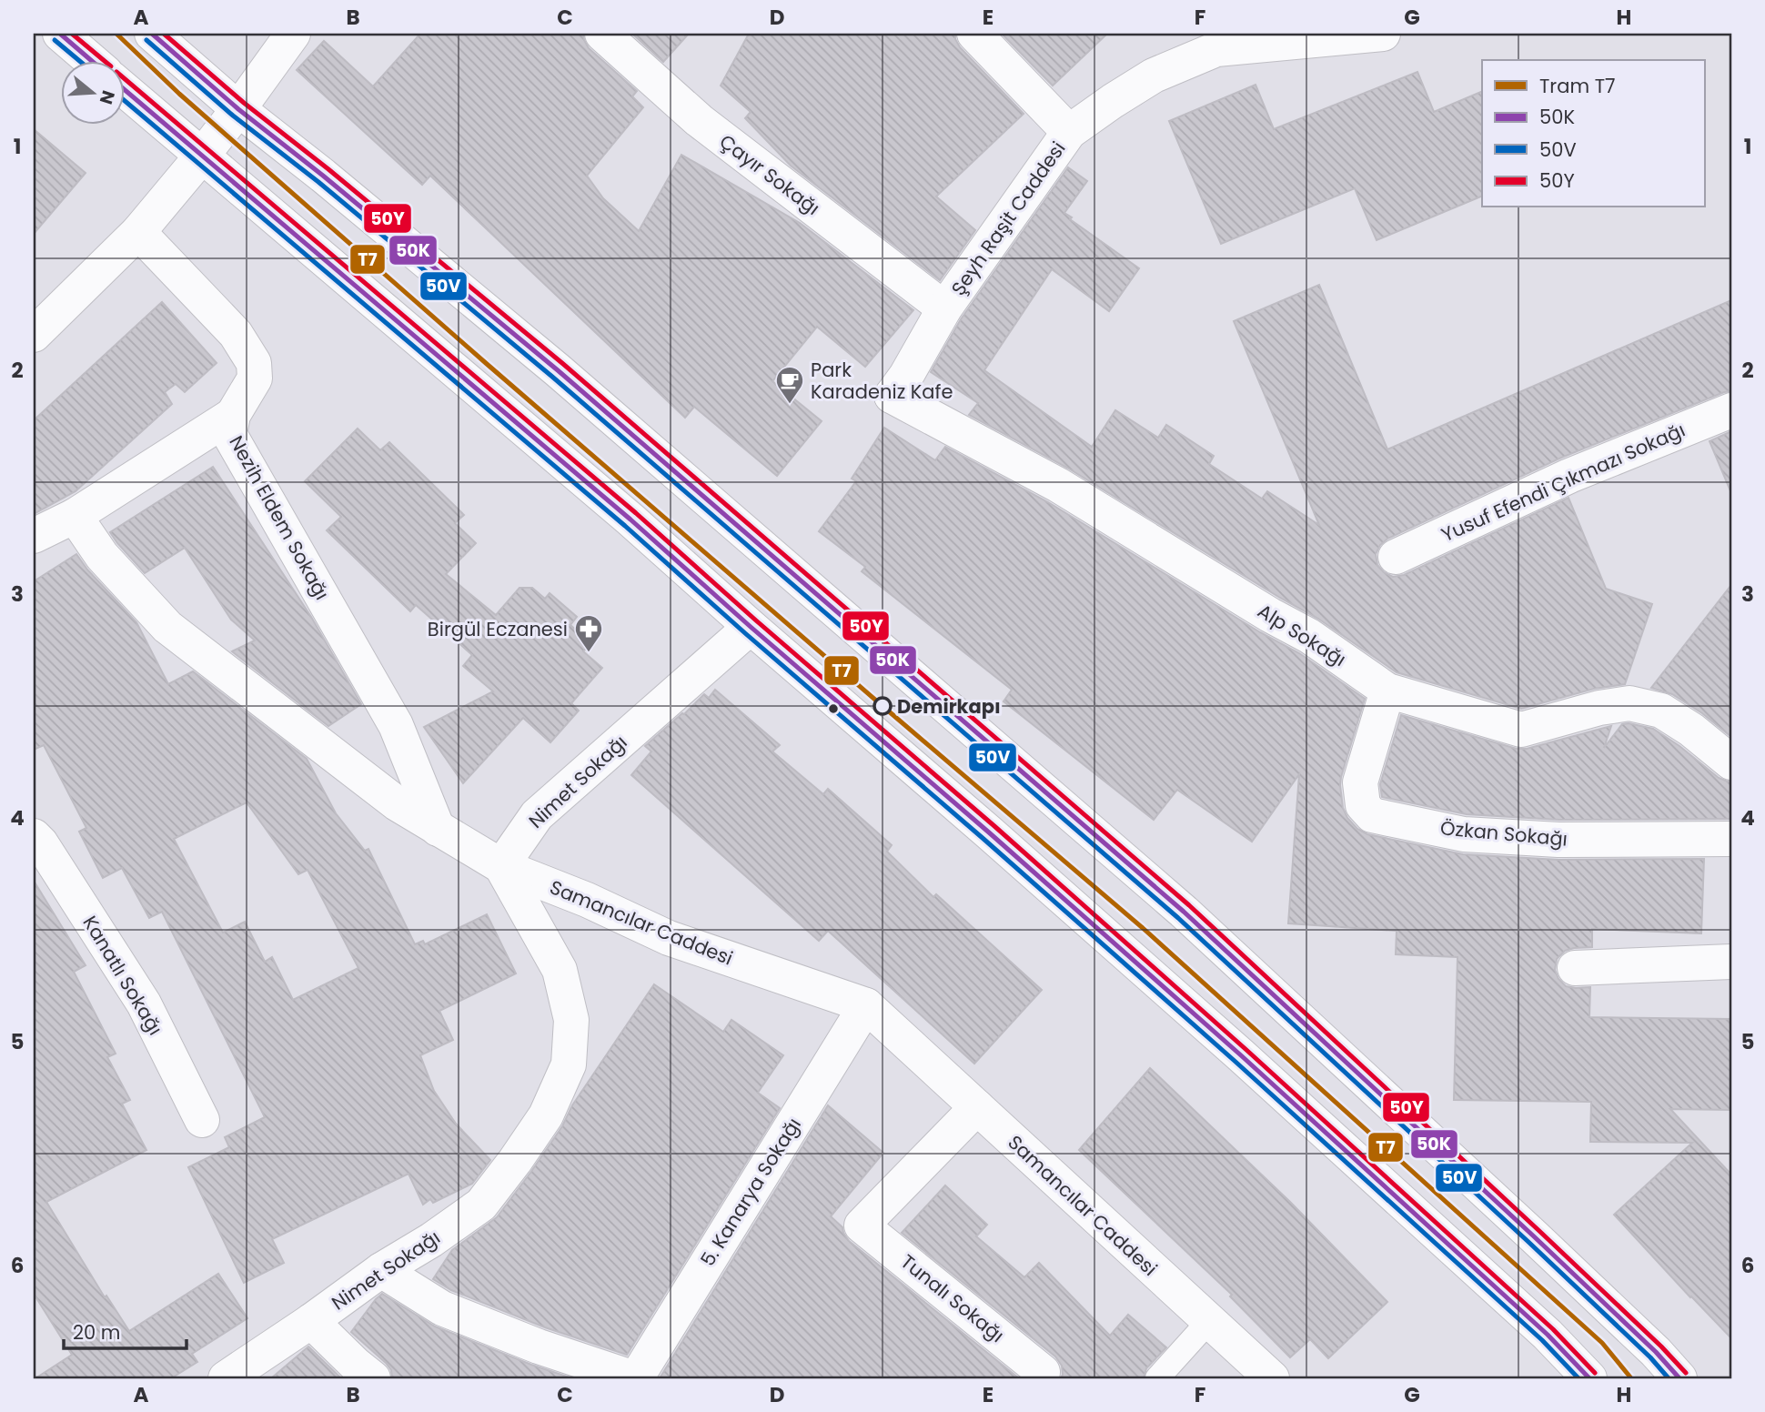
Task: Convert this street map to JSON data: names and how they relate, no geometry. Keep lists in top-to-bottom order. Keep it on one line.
{"streets":{"street":["Çayır Sokağı","Şeyh Raşit Caddesi","Yusuf Efendi Çıkmazı Sokağı","Nezih Eldem Sokağı","Alp Sokağı","Nimet Sokağı","Özkan Sokağı","Samancılar Caddesi","Kanatlı Sokağı","5. Kanarya Sokağı","Tunalı Sokağı"]},"crossings":[["Çayır Sokağı","Şeyh Raşit Caddesi"],["Şeyh Raşit Caddesi","Alp Sokağı"],["Nezih Eldem Sokağı","Samancılar Caddesi"],["Alp Sokağı","Özkan Sokağı"],["Nimet Sokağı","Samancılar Caddesi"],["Samancılar Caddesi","5. Kanarya Sokağı"],["Samancılar Caddesi","Tunalı Sokağı"]],"places":{"cafe":["Park Karadeniz Kafe"],"pharmacy":["Birgül Eczanesi"],"other":["Demirkapı"]},"lines":["tram line T7","transit line 50K","transit line 50Y","transit line 50V"],"legend":["Tram T7","50K","50V","50Y"],"scale_bar":"20 m","north":"right","grid":{"columns":["A","B","C","D","E","F","G","H"],"rows":["1","2","3","4","5","6"]}}
